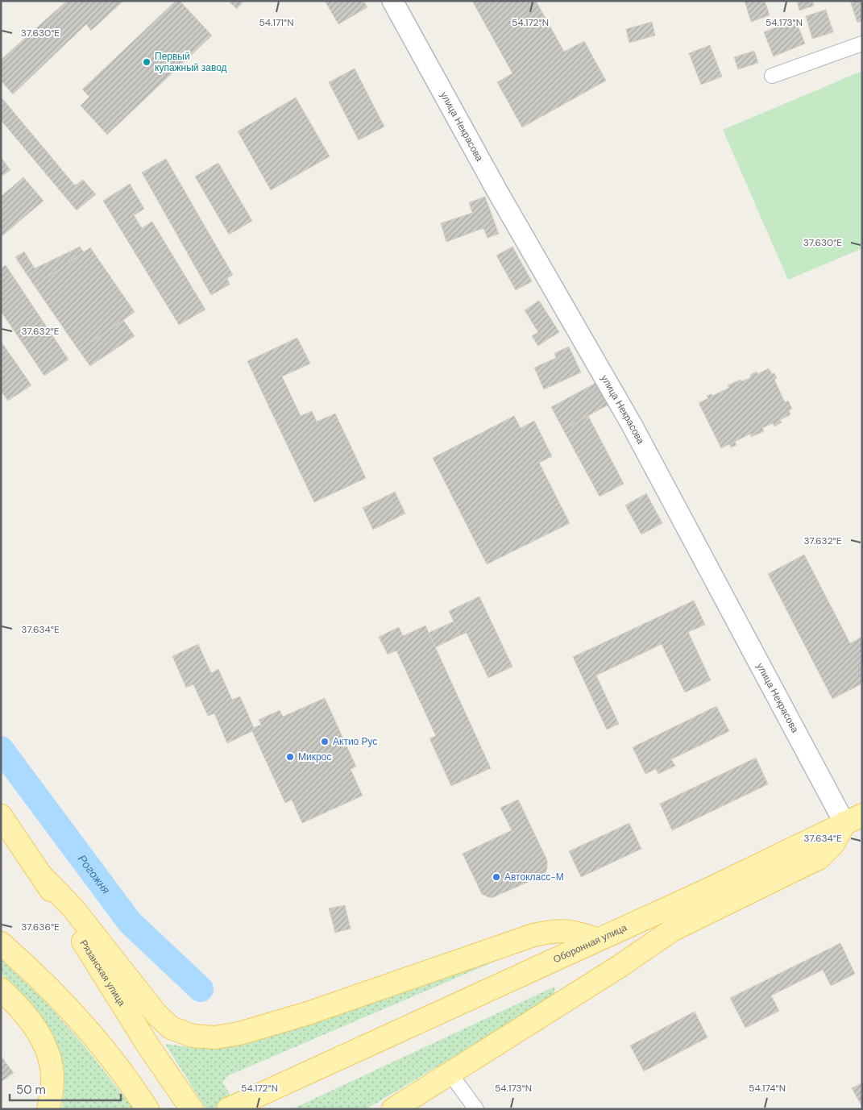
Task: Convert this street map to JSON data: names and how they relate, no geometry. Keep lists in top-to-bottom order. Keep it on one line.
{"streets":{"main road":["Оборонная улица","Рязанская улица"],"street":["улица Некрасова"]},"crossings":[["улица Некрасова","Оборонная улица"]],"water":["Рогожня"],"places":["Первый купажный завод","Актио Рус","Микрос","Автокласс-М"],"scale_bar":"50 m","coordinates":["54.171°N","54.172°N","54.173°N","37.630°E","37.632°E","37.634°E","37.636°E","54.174°N"]}
